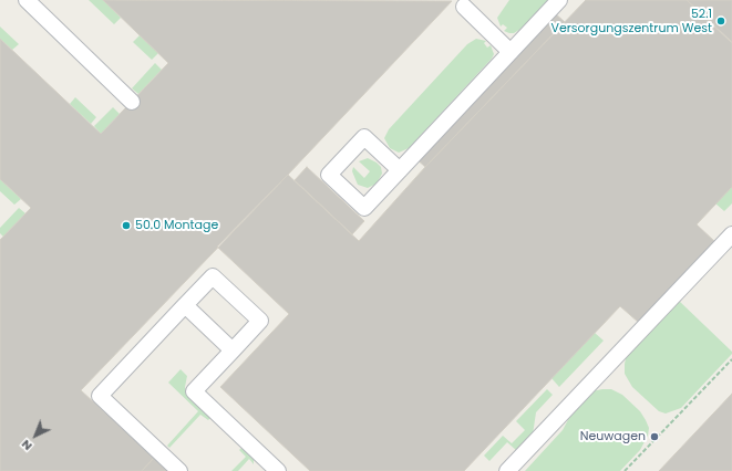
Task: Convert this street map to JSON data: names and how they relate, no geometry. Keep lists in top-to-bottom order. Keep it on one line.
{"places":["52.1 Versorgungszentrum West","50.0 Montage","Neuwagen"],"north":"bottom left"}
